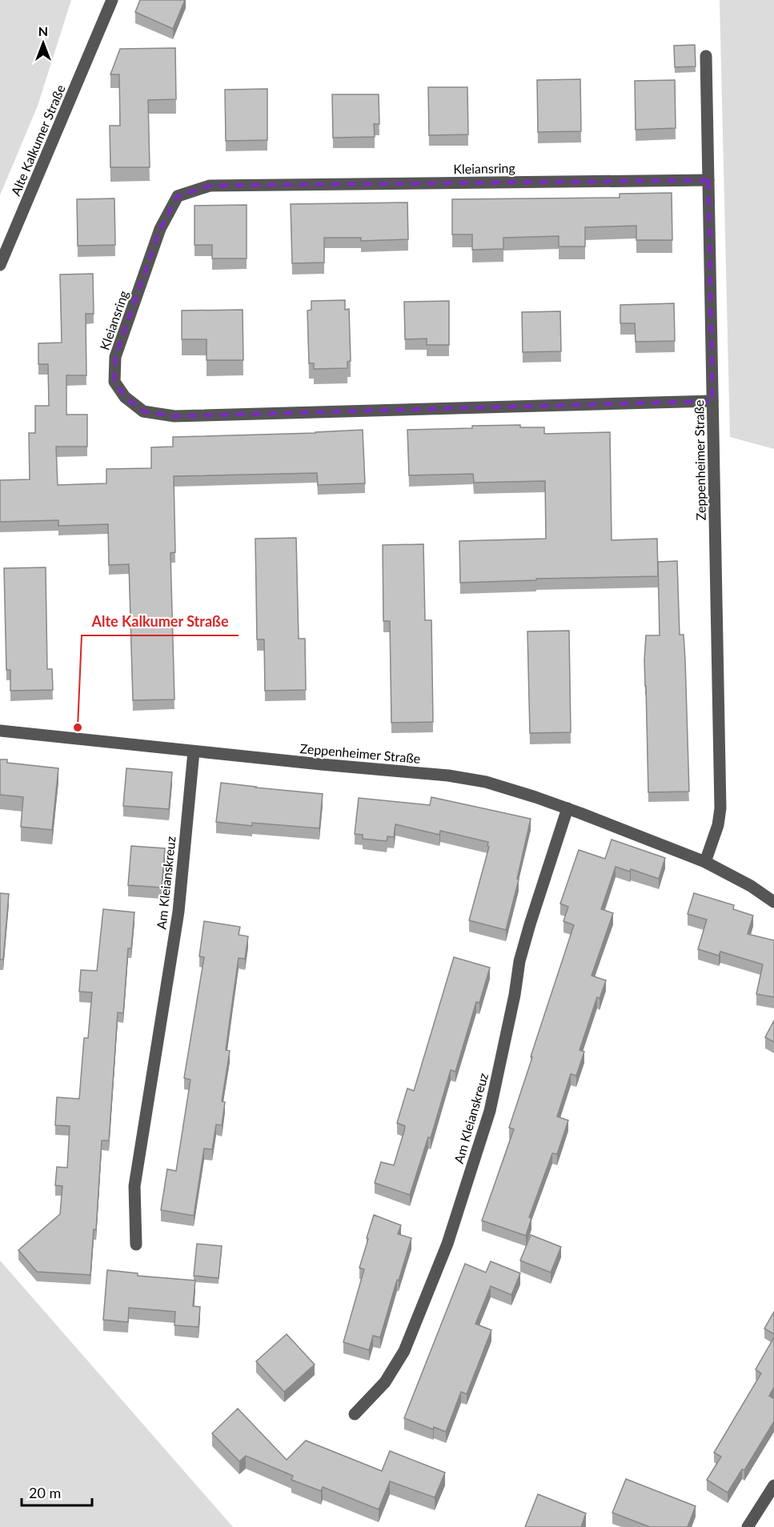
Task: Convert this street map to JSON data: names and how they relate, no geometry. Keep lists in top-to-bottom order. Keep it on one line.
{"streets":{"street":["Alte Kalkumer Straße","Kleiansring","Zeppenheimer Straße","Am Kleianskreuz"]},"crossings":[["Kleiansring","Zeppenheimer Straße"],["Zeppenheimer Straße","Am Kleianskreuz"]],"places":["Alte Kalkumer Straße"],"scale_bar":"20 m","north":"top"}
